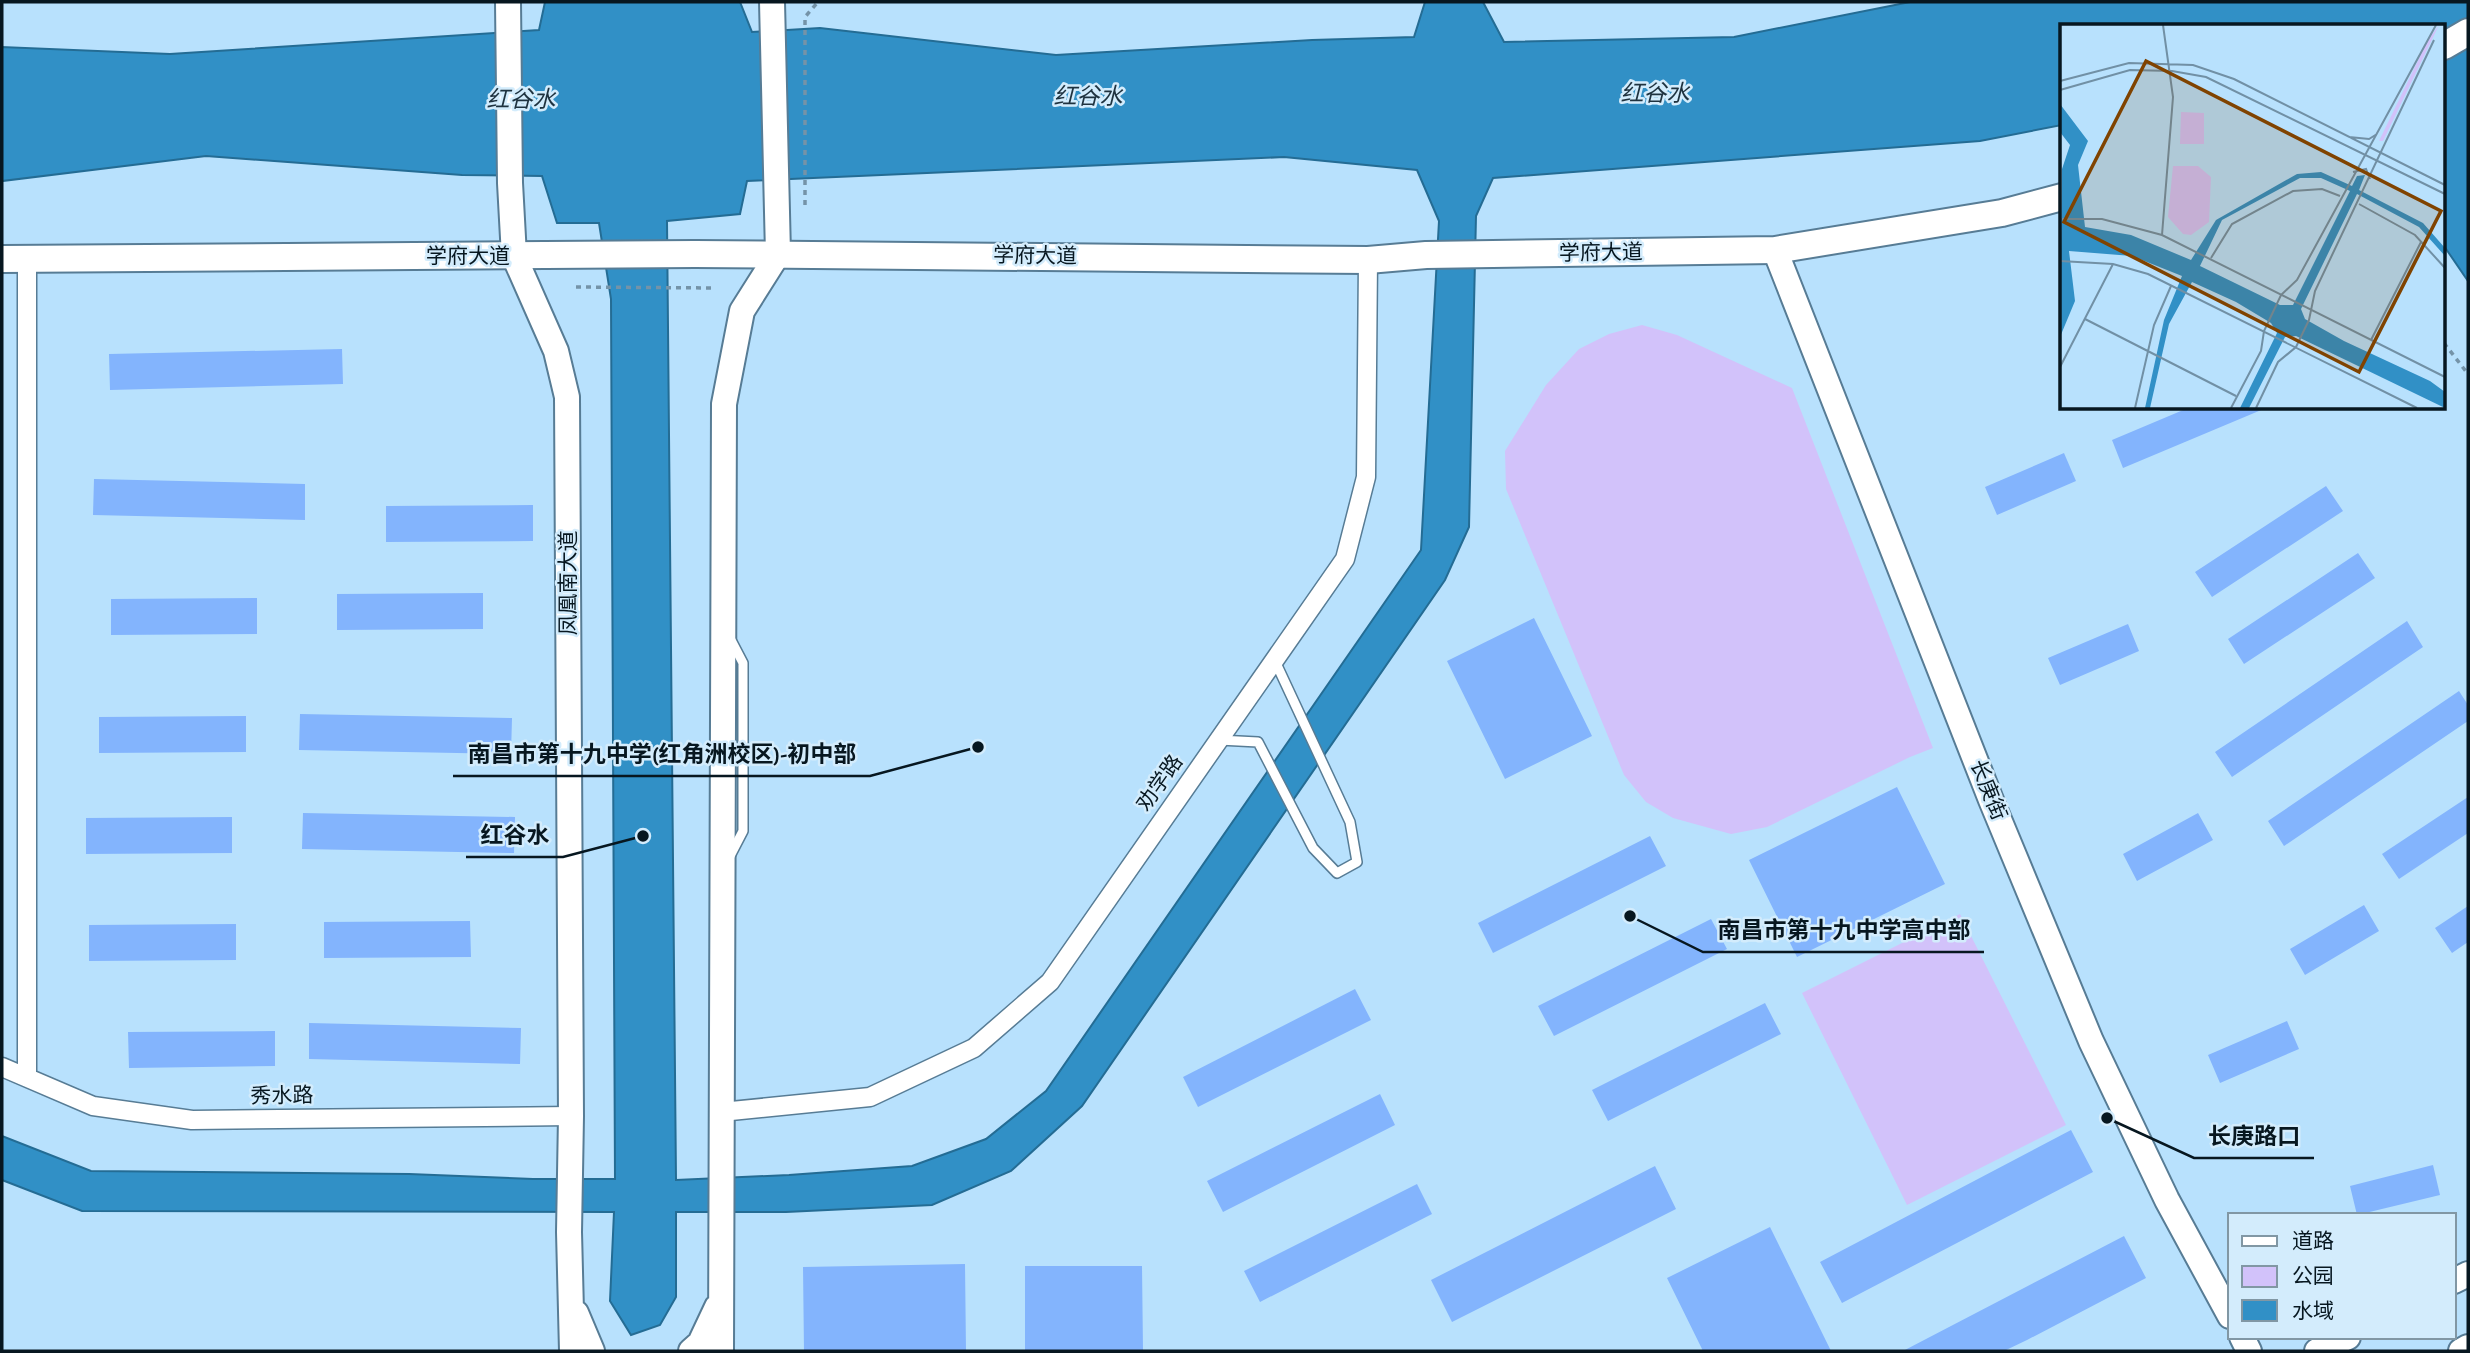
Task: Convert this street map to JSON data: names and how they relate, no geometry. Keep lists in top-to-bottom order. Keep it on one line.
{"streets":{"main road":["学府大道","凤凰南大道","长庚街"],"street":["劝学路","秀水路"]},"crossings":[["学府大道","凤凰南大道"],["学府大道","劝学路"],["学府大道","长庚街"],["凤凰南大道","秀水路"]],"water":["红谷水"],"places":["南昌市第十九中学(红角洲校区)-初中部","红谷水","南昌市第十九中学高中部","长庚路口"],"legend":["道路","公园","水域"]}
